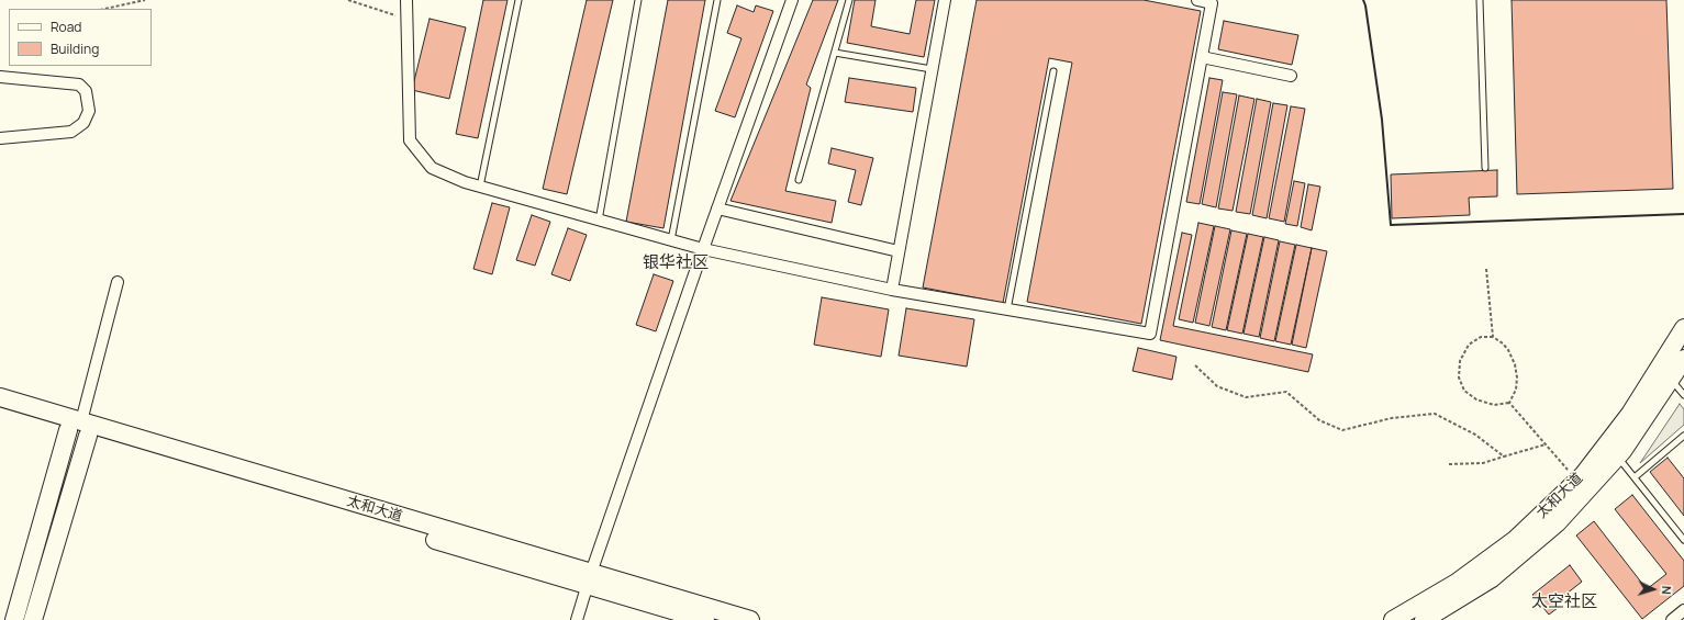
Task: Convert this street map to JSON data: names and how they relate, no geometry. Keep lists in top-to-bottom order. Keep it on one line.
{"streets":{"main road":["太和大道"]},"districts":["银华社区","太空社区"],"legend":["Road","Building"],"north":"right"}
